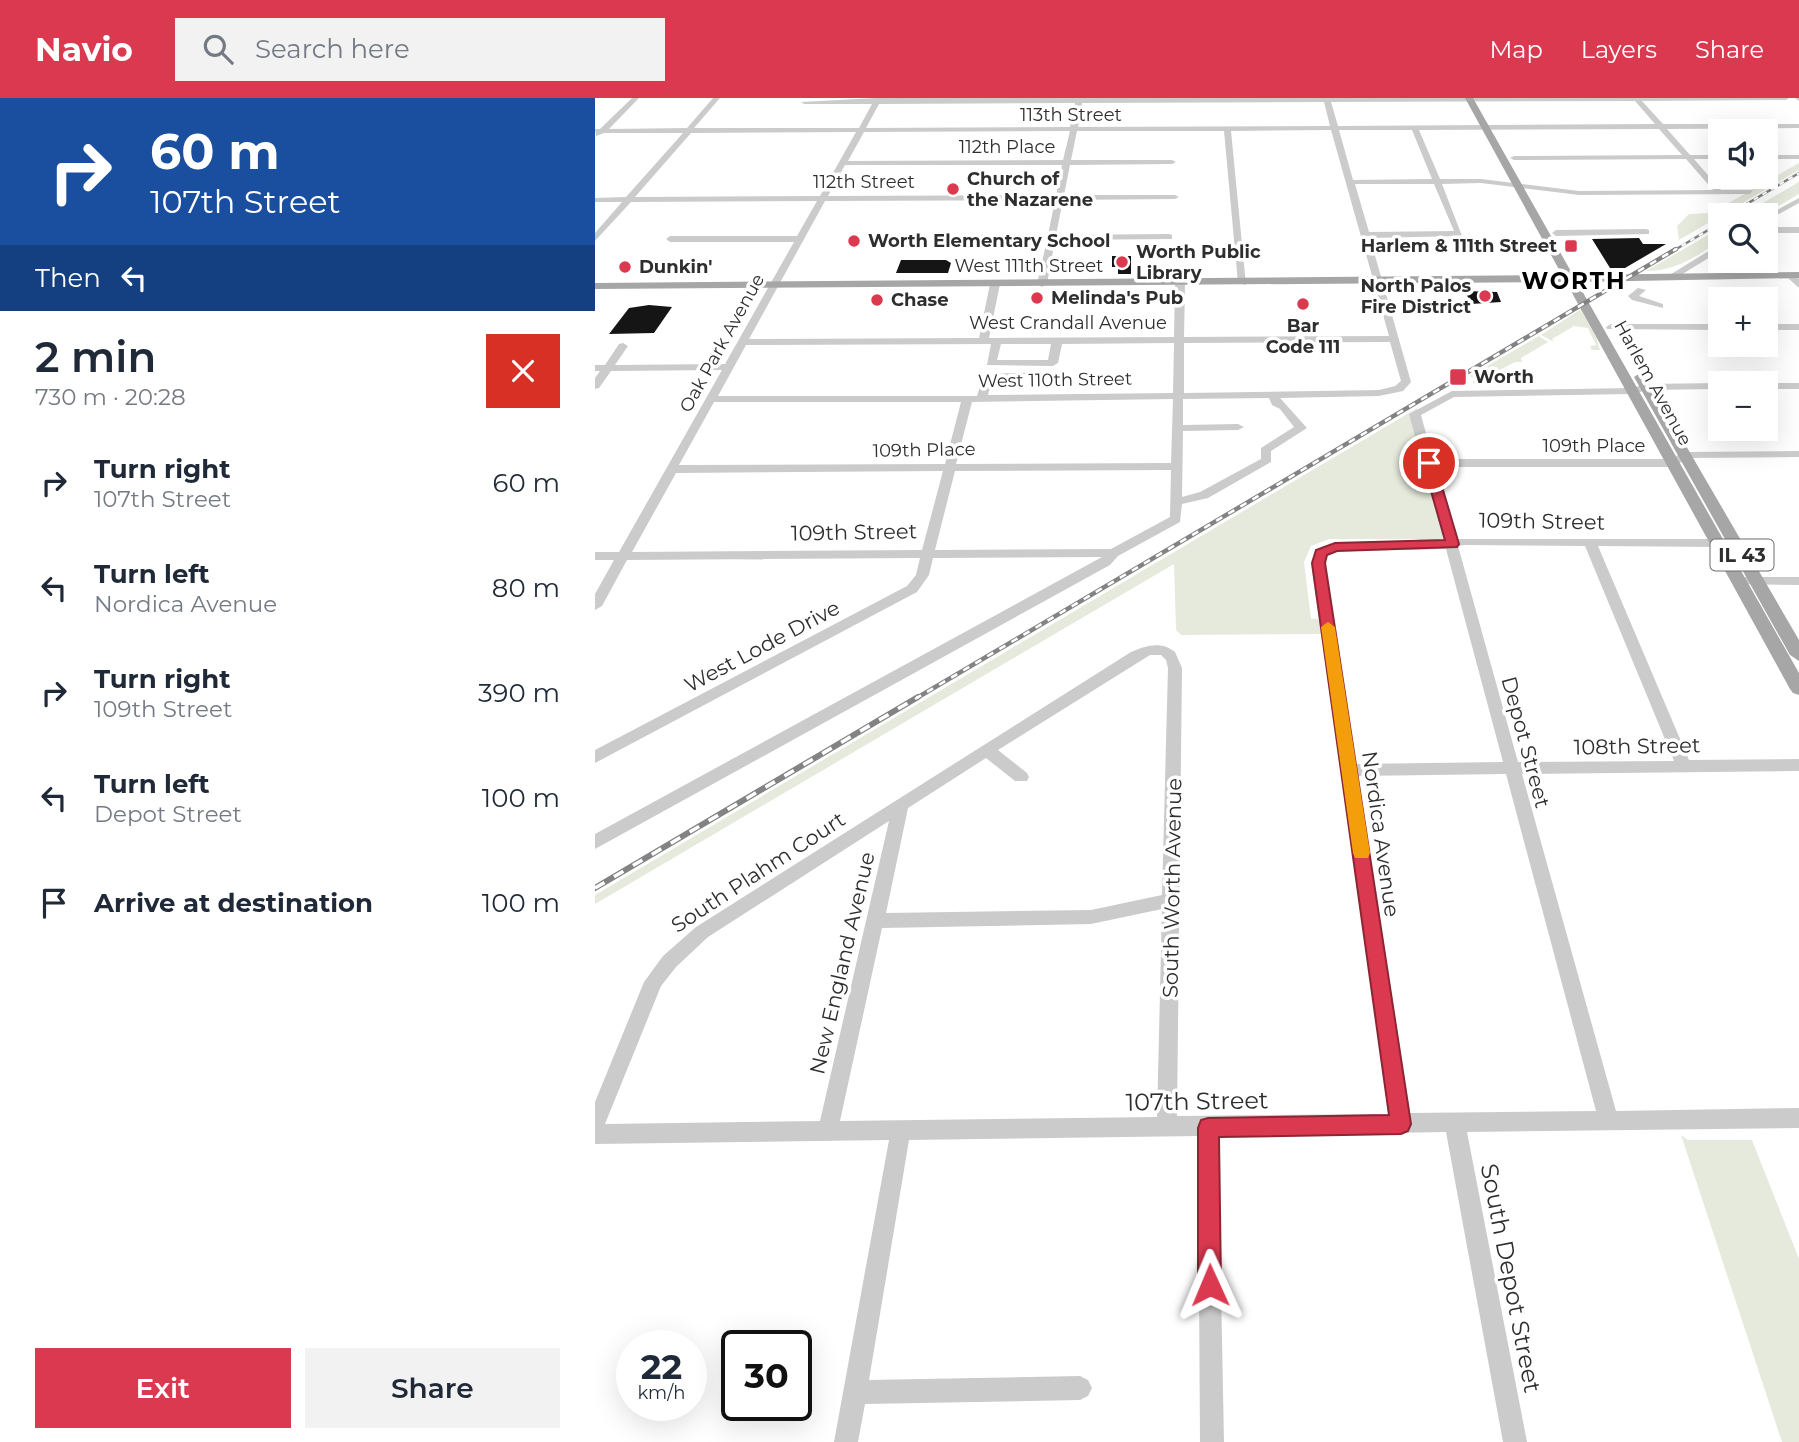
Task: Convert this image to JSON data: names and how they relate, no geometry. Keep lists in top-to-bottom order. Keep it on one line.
{"streets":{"main road":["West 111th Street","Harlem Avenue","IL 43"],"street":["113th Street","112th Place","112th Street","West Crandall Avenue","Oak Park Avenue","West 110th Street","109th Place","109th Street","West Lode Drive","Depot Street","108th Street","Nordica Avenue","South Plahm Court","South Worth Avenue","New England Avenue","107th Street","South Depot Street"]},"crossings":[["113th Street","Oak Park Avenue"],["113th Street","Harlem Avenue"],["112th Place","Oak Park Avenue"],["112th Street","Oak Park Avenue"],["West 111th Street","Oak Park Avenue"],["West 111th Street","Harlem Avenue"],["West Crandall Avenue","Oak Park Avenue"],["West Crandall Avenue","West 110th Street"],["Oak Park Avenue","West 110th Street"],["Oak Park Avenue","109th Place"],["Oak Park Avenue","109th Street"],["Harlem Avenue","109th Place"],["Harlem Avenue","109th Street"],["Harlem Avenue","Depot Street"],["109th Place","Depot Street"],["109th Street","West Lode Drive"],["109th Street","Depot Street"],["109th Street","Nordica Avenue"],["Depot Street","108th Street"],["Depot Street","107th Street"],["108th Street","Nordica Avenue"],["Nordica Avenue","107th Street"],["South Plahm Court","South Worth Avenue"],["South Plahm Court","New England Avenue"],["South Worth Avenue","107th Street"],["New England Avenue","107th Street"],["107th Street","South Depot Street"]],"districts":["WORTH"],"places":{"other":["Church of the Nazarene","Worth Elementary School","Worth Public Library","Dunkin'","North Palos Fire District","Melinda's Pub","Chase","Bar Code 111"],"transit":["Harlem & 111th Street","Worth"]},"page":{"header":"Navio","search":"Search here","nav":["Map","Layers","Share"],"turn":["60 m","107th Street"],"map_buttons":["+","−"],"then":"Then","heading":["2 min","730 m · 20:28"],"list":[{"name":"Turn right","note":"107th Street","value":"60 m"},{"name":"Turn left","note":"Nordica Avenue","value":"80 m"},{"name":"Turn right","note":"109th Street","value":"390 m"},{"name":"Turn left","note":"Depot Street","value":"100 m"},{"name":"Arrive at destination","value":"100 m"}],"speed":"22 km/h","limit":"30","buttons":["Exit","Share"]}}
